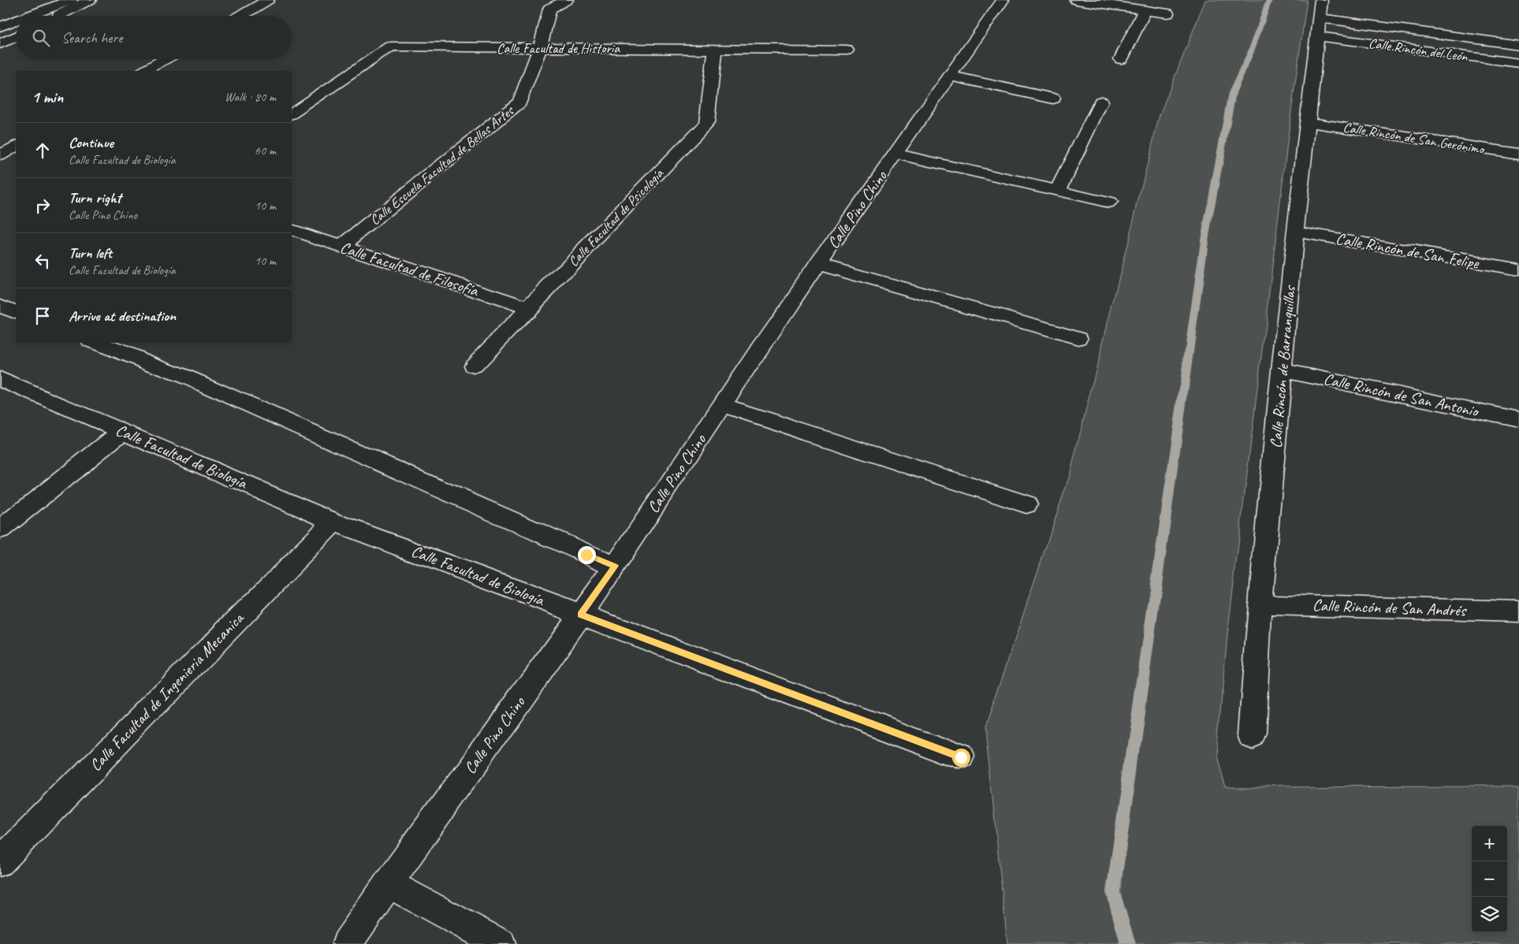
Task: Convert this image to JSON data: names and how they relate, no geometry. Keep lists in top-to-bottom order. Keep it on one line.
{"streets":{"street":["Calle Facultad de Historia","Calle Rincón del León","Calle Rincón de San Gerónimo","Calle Escuela Facultad de Bellas Artes","Calle Pino Chino","Calle Facultad de Psicología","Calle Rincón de San Felipe","Calle Facultad de Filosofía","Calle Rincón de Barranquillas","Calle Rincón de San Antonio","Calle Facultad de Biología","Calle Rincón de San Andrés","Calle Facultad de Ingenieria Mecanica"]},"crossings":[["Calle Facultad de Historia","Calle Escuela Facultad de Bellas Artes"],["Calle Facultad de Historia","Calle Facultad de Psicología"],["Calle Rincón del León","Calle Rincón de Barranquillas"],["Calle Rincón de San Gerónimo","Calle Rincón de Barranquillas"],["Calle Escuela Facultad de Bellas Artes","Calle Facultad de Filosofía"],["Calle Pino Chino","Calle Facultad de Biología"],["Calle Facultad de Psicología","Calle Facultad de Filosofía"],["Calle Rincón de San Felipe","Calle Rincón de Barranquillas"],["Calle Rincón de Barranquillas","Calle Rincón de San Antonio"],["Calle Rincón de Barranquillas","Calle Rincón de San Andrés"],["Calle Facultad de Biología","Calle Facultad de Ingenieria Mecanica"]],"page":{"search":"Search here","heading":["1 min","Walk · 80 m"],"list":[["Continue","Calle Facultad de Biología","60 m"],["Turn right","Calle Pino Chino","10 m"],["Turn left","Calle Facultad de Biología","10 m"],"Arrive at destination"],"map_buttons":["+","−"]}}
